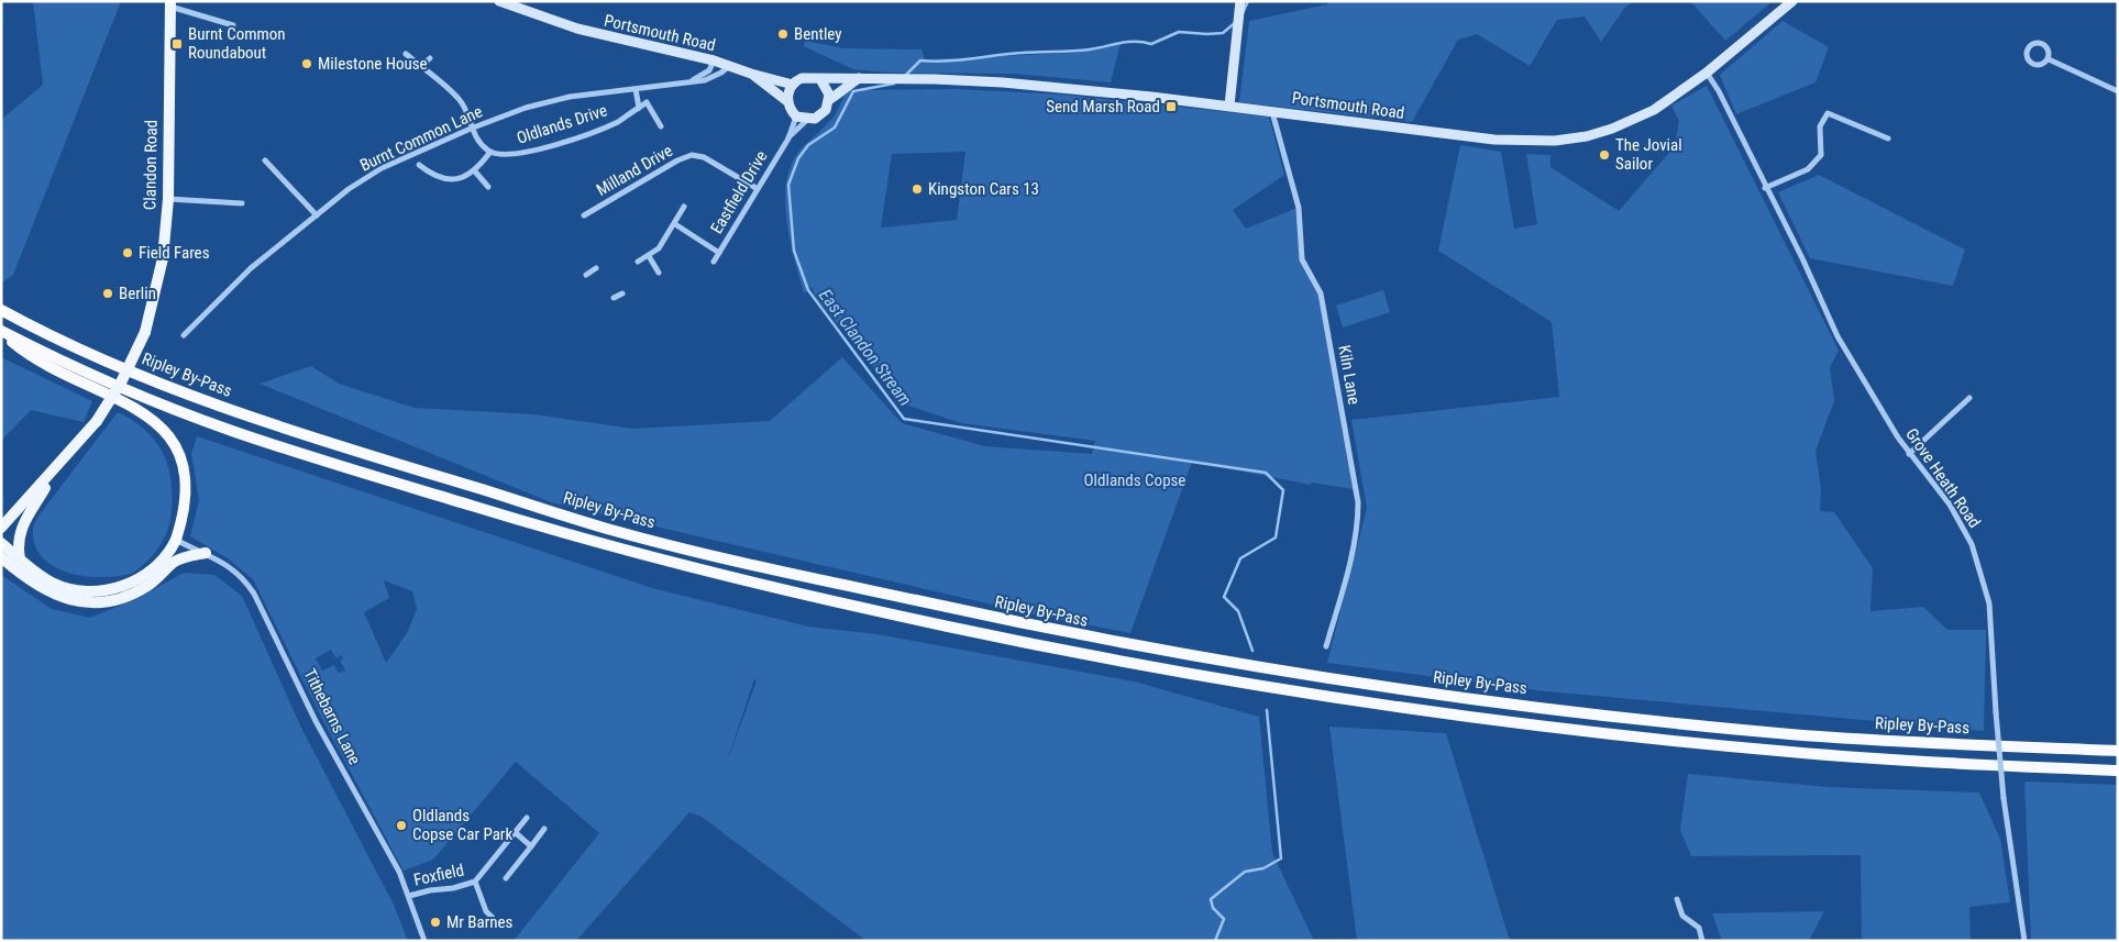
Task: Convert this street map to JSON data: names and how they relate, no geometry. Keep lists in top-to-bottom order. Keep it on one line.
{"streets":{"highway":["Ripley By-Pass"],"main road":["Portsmouth Road","Clandon Road"],"street":["Oldlands Drive","Burnt Common Lane","Milland Drive","Eastfield Drive","Kiln Lane","Grove Heath Road","Tithebarns Lane","Foxfield"]},"crossings":[["Portsmouth Road","Burnt Common Lane"],["Portsmouth Road","Eastfield Drive"],["Portsmouth Road","Kiln Lane"],["Portsmouth Road","Grove Heath Road"],["Milland Drive","Eastfield Drive"],["Tithebarns Lane","Foxfield"]],"water":["East Clandon Stream"],"parks":["Oldlands Copse"],"places":{"other":["Bentley","Milestone House","The Jovial Sailor","Kingston Cars 13","Field Fares","Berlin","Oldlands Copse Car Park","Mr Barnes"],"transit":["Burnt Common Roundabout","Send Marsh Road"]}}
